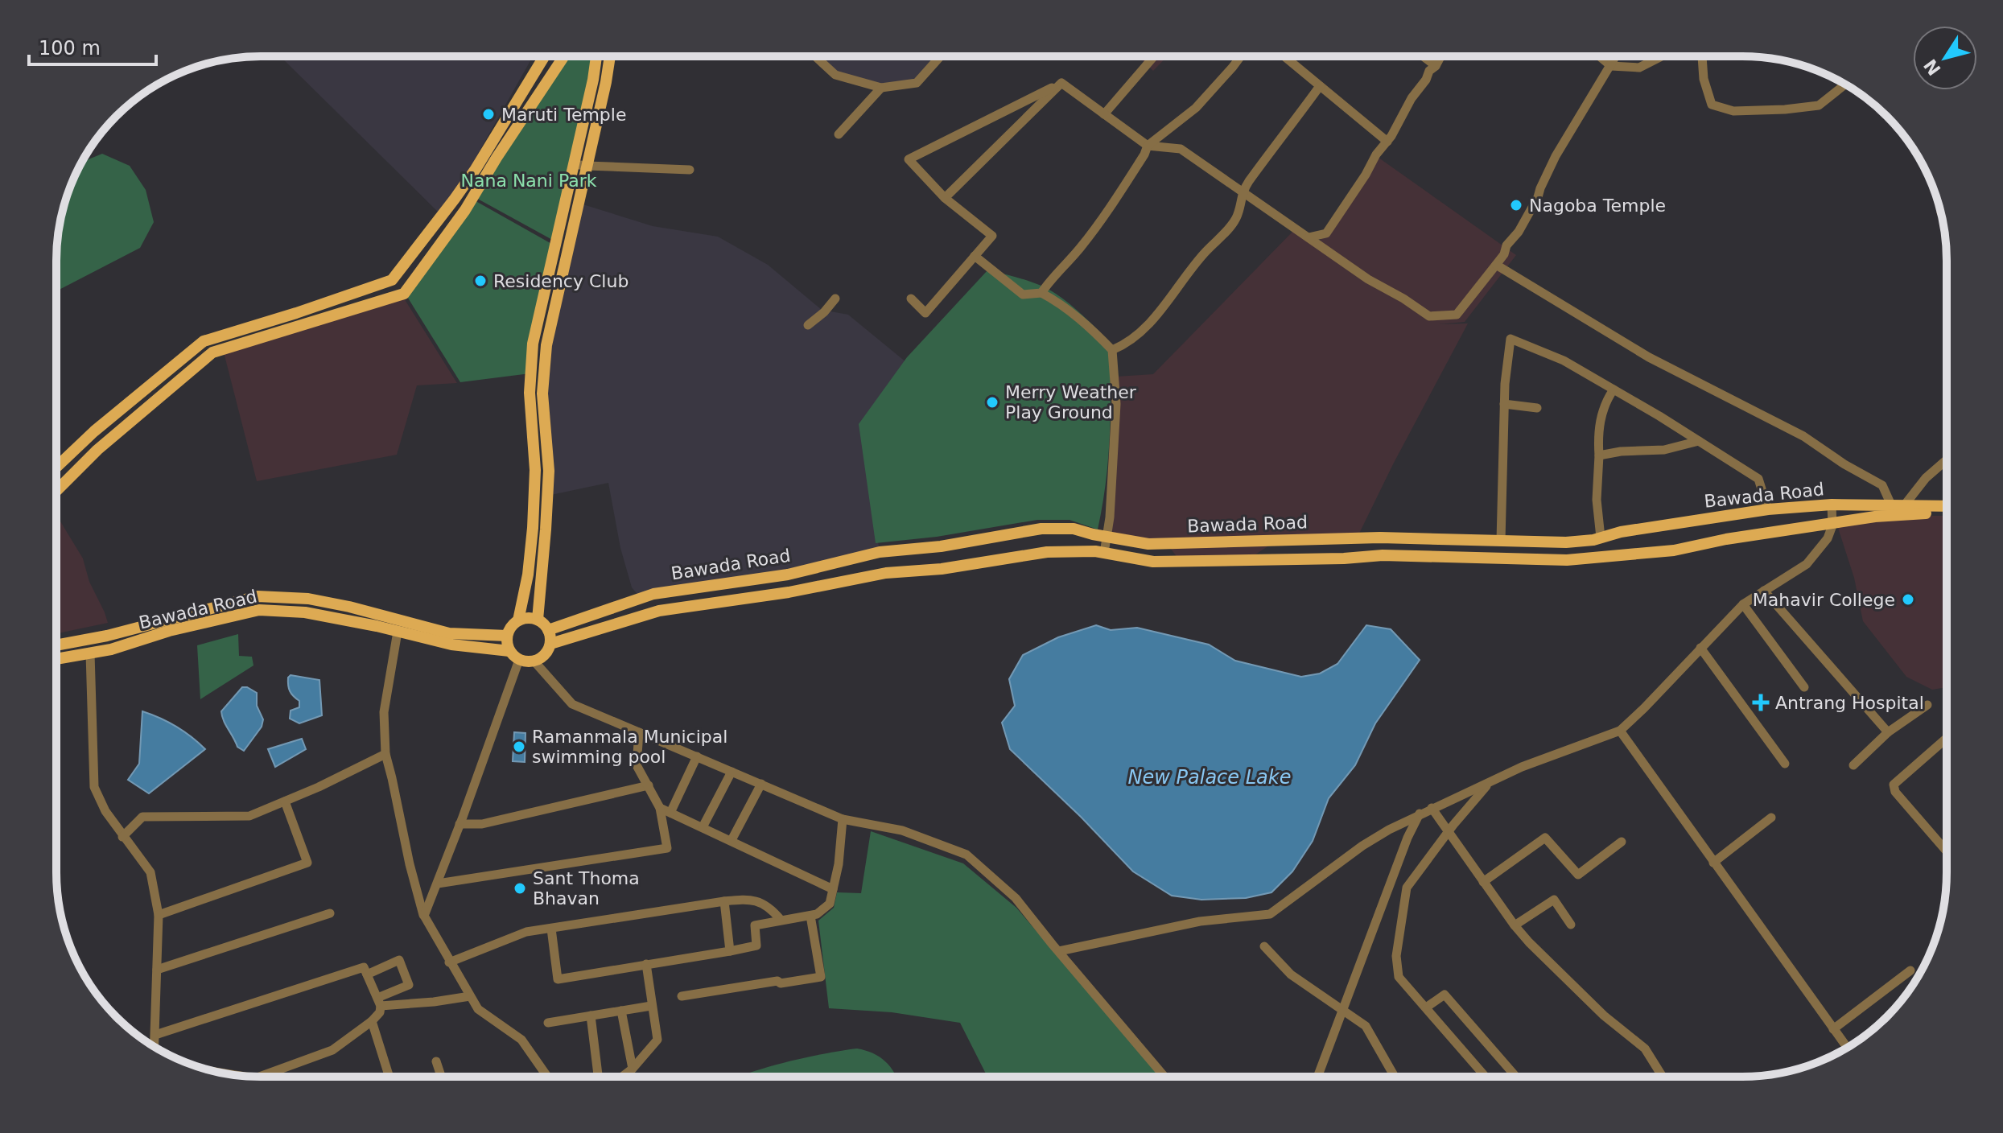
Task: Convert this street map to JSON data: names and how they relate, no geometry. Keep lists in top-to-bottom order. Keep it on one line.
{"streets":{"main road":["Bawada Road"]},"water":["New Palace Lake"],"parks":["Nana Nani Park"],"places":{"other":["Maruti Temple","Nagoba Temple","Residency Club","Merry Weather Play Ground","Mahavir College","Ramanmala Municipal swimming pool","Sant Thoma Bhavan"],"health":["Antrang Hospital"]},"scale_bar":"100 m","north":"bottom left"}
